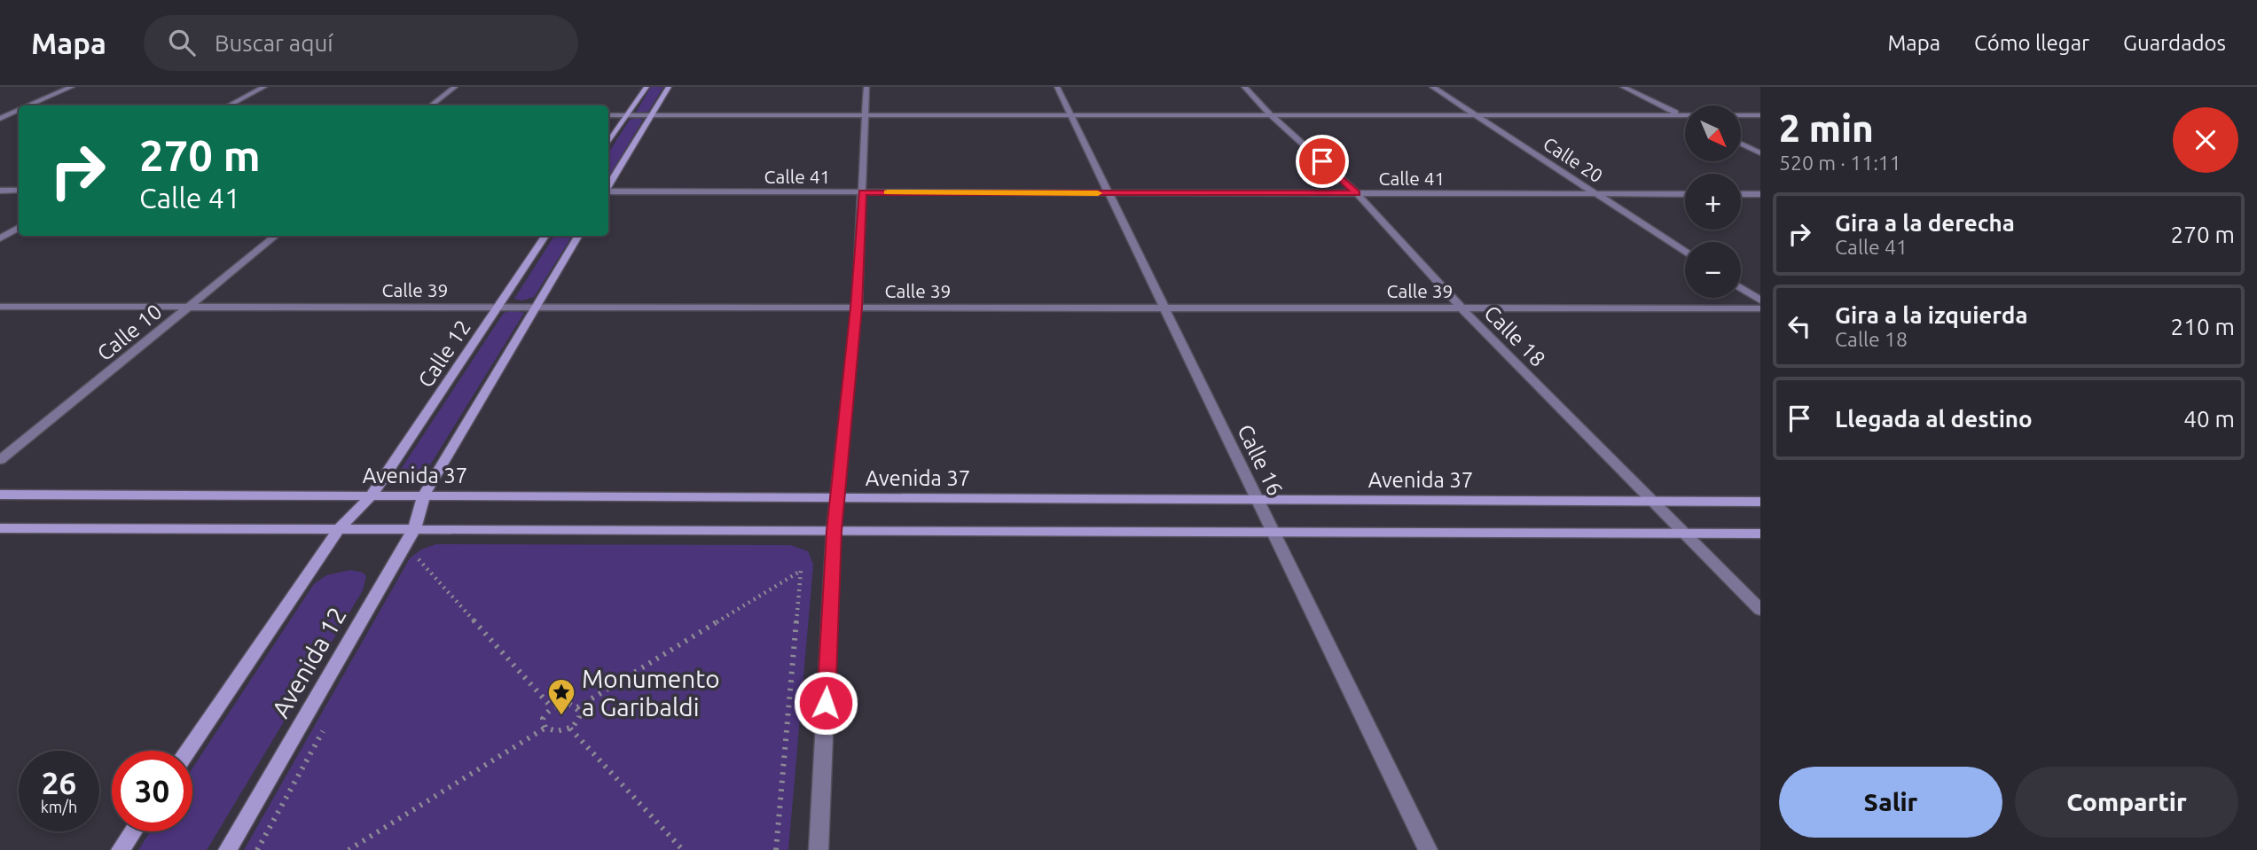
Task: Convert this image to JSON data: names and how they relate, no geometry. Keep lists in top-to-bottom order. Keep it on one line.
{"streets":{"main road":["Calle 12","Avenida 37","Avenida 12"],"street":["Calle 20","Calle 41","Calle 39","Calle 10","Calle 18","Calle 16"]},"crossings":[["Calle 20","Calle 41"],["Calle 41","Calle 18"],["Calle 41","Calle 16"],["Calle 39","Calle 10"],["Calle 39","Calle 18"],["Calle 39","Calle 12"],["Calle 39","Calle 16"],["Calle 18","Avenida 37"],["Calle 12","Avenida 37"],["Calle 12","Avenida 12"],["Calle 16","Avenida 37"],["Avenida 37","Avenida 12"]],"places":{"place":["Monumento a Garibaldi"]},"north":"bottom right","page":{"header":"Mapa","search":"Buscar aquí","nav":["Mapa","Cómo llegar","Guardados"],"heading":["2 min","520 m · 11:11"],"map_buttons":["+","−"],"turn":["270 m","Calle 41"],"list":[{"name":"Gira a la derecha","note":"Calle 41","value":"270 m"},{"name":"Gira a la izquierda","note":"Calle 18","value":"210 m"},{"name":"Llegada al destino","value":"40 m"}],"speed":"26 km/h","limit":"30","buttons":["Salir","Compartir"]}}
